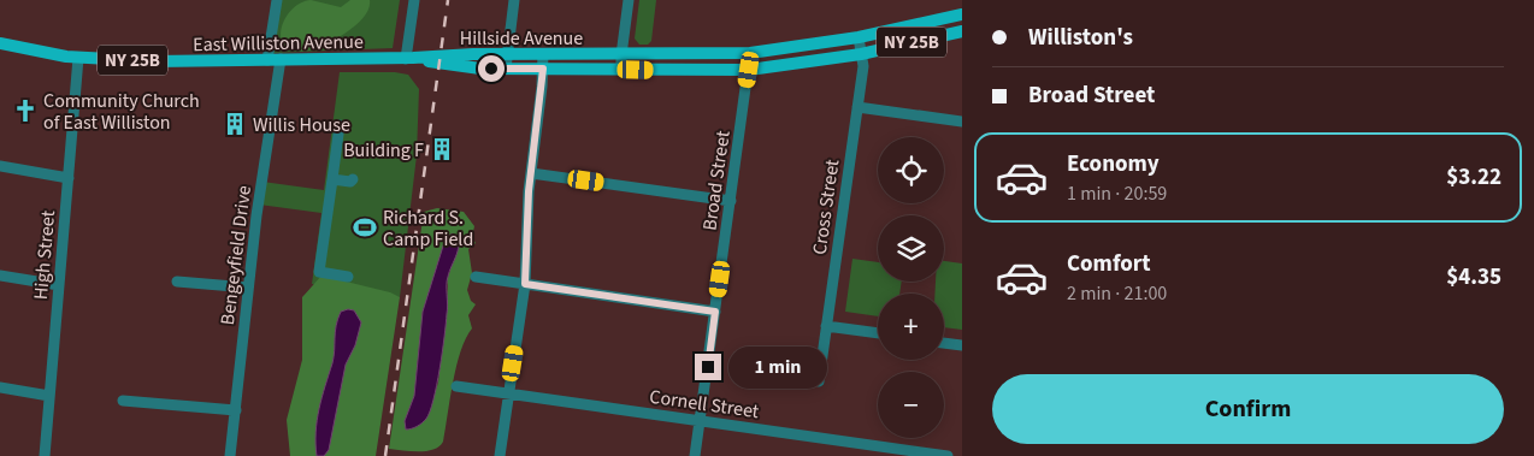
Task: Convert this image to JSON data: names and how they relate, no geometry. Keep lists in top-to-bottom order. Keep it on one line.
{"streets":{"main road":["Hillside Avenue","East Williston Avenue","NY 25B"],"street":["Broad Street","Cross Street","High Street","Bengeyfield Drive","Cornell Street"]},"crossings":[["Hillside Avenue","East Williston Avenue"],["Hillside Avenue","Broad Street"],["Hillside Avenue","Cross Street"],["East Williston Avenue","High Street"],["East Williston Avenue","Bengeyfield Drive"],["Broad Street","Cornell Street"]],"places":{"church":["Community Church of East Williston"],"building":["Willis House","Building F"],"sports":["Richard S. Camp Field"]},"page":{"banner":["Williston's","Broad Street"],"list":[{"name":"Economy","note":"1 min · 20:59","value":"$3.22"},{"name":"Comfort","note":"2 min · 21:00","value":"$4.35"}],"map_buttons":["+","−"],"bubble":"1 min","buttons":"Confirm"}}
